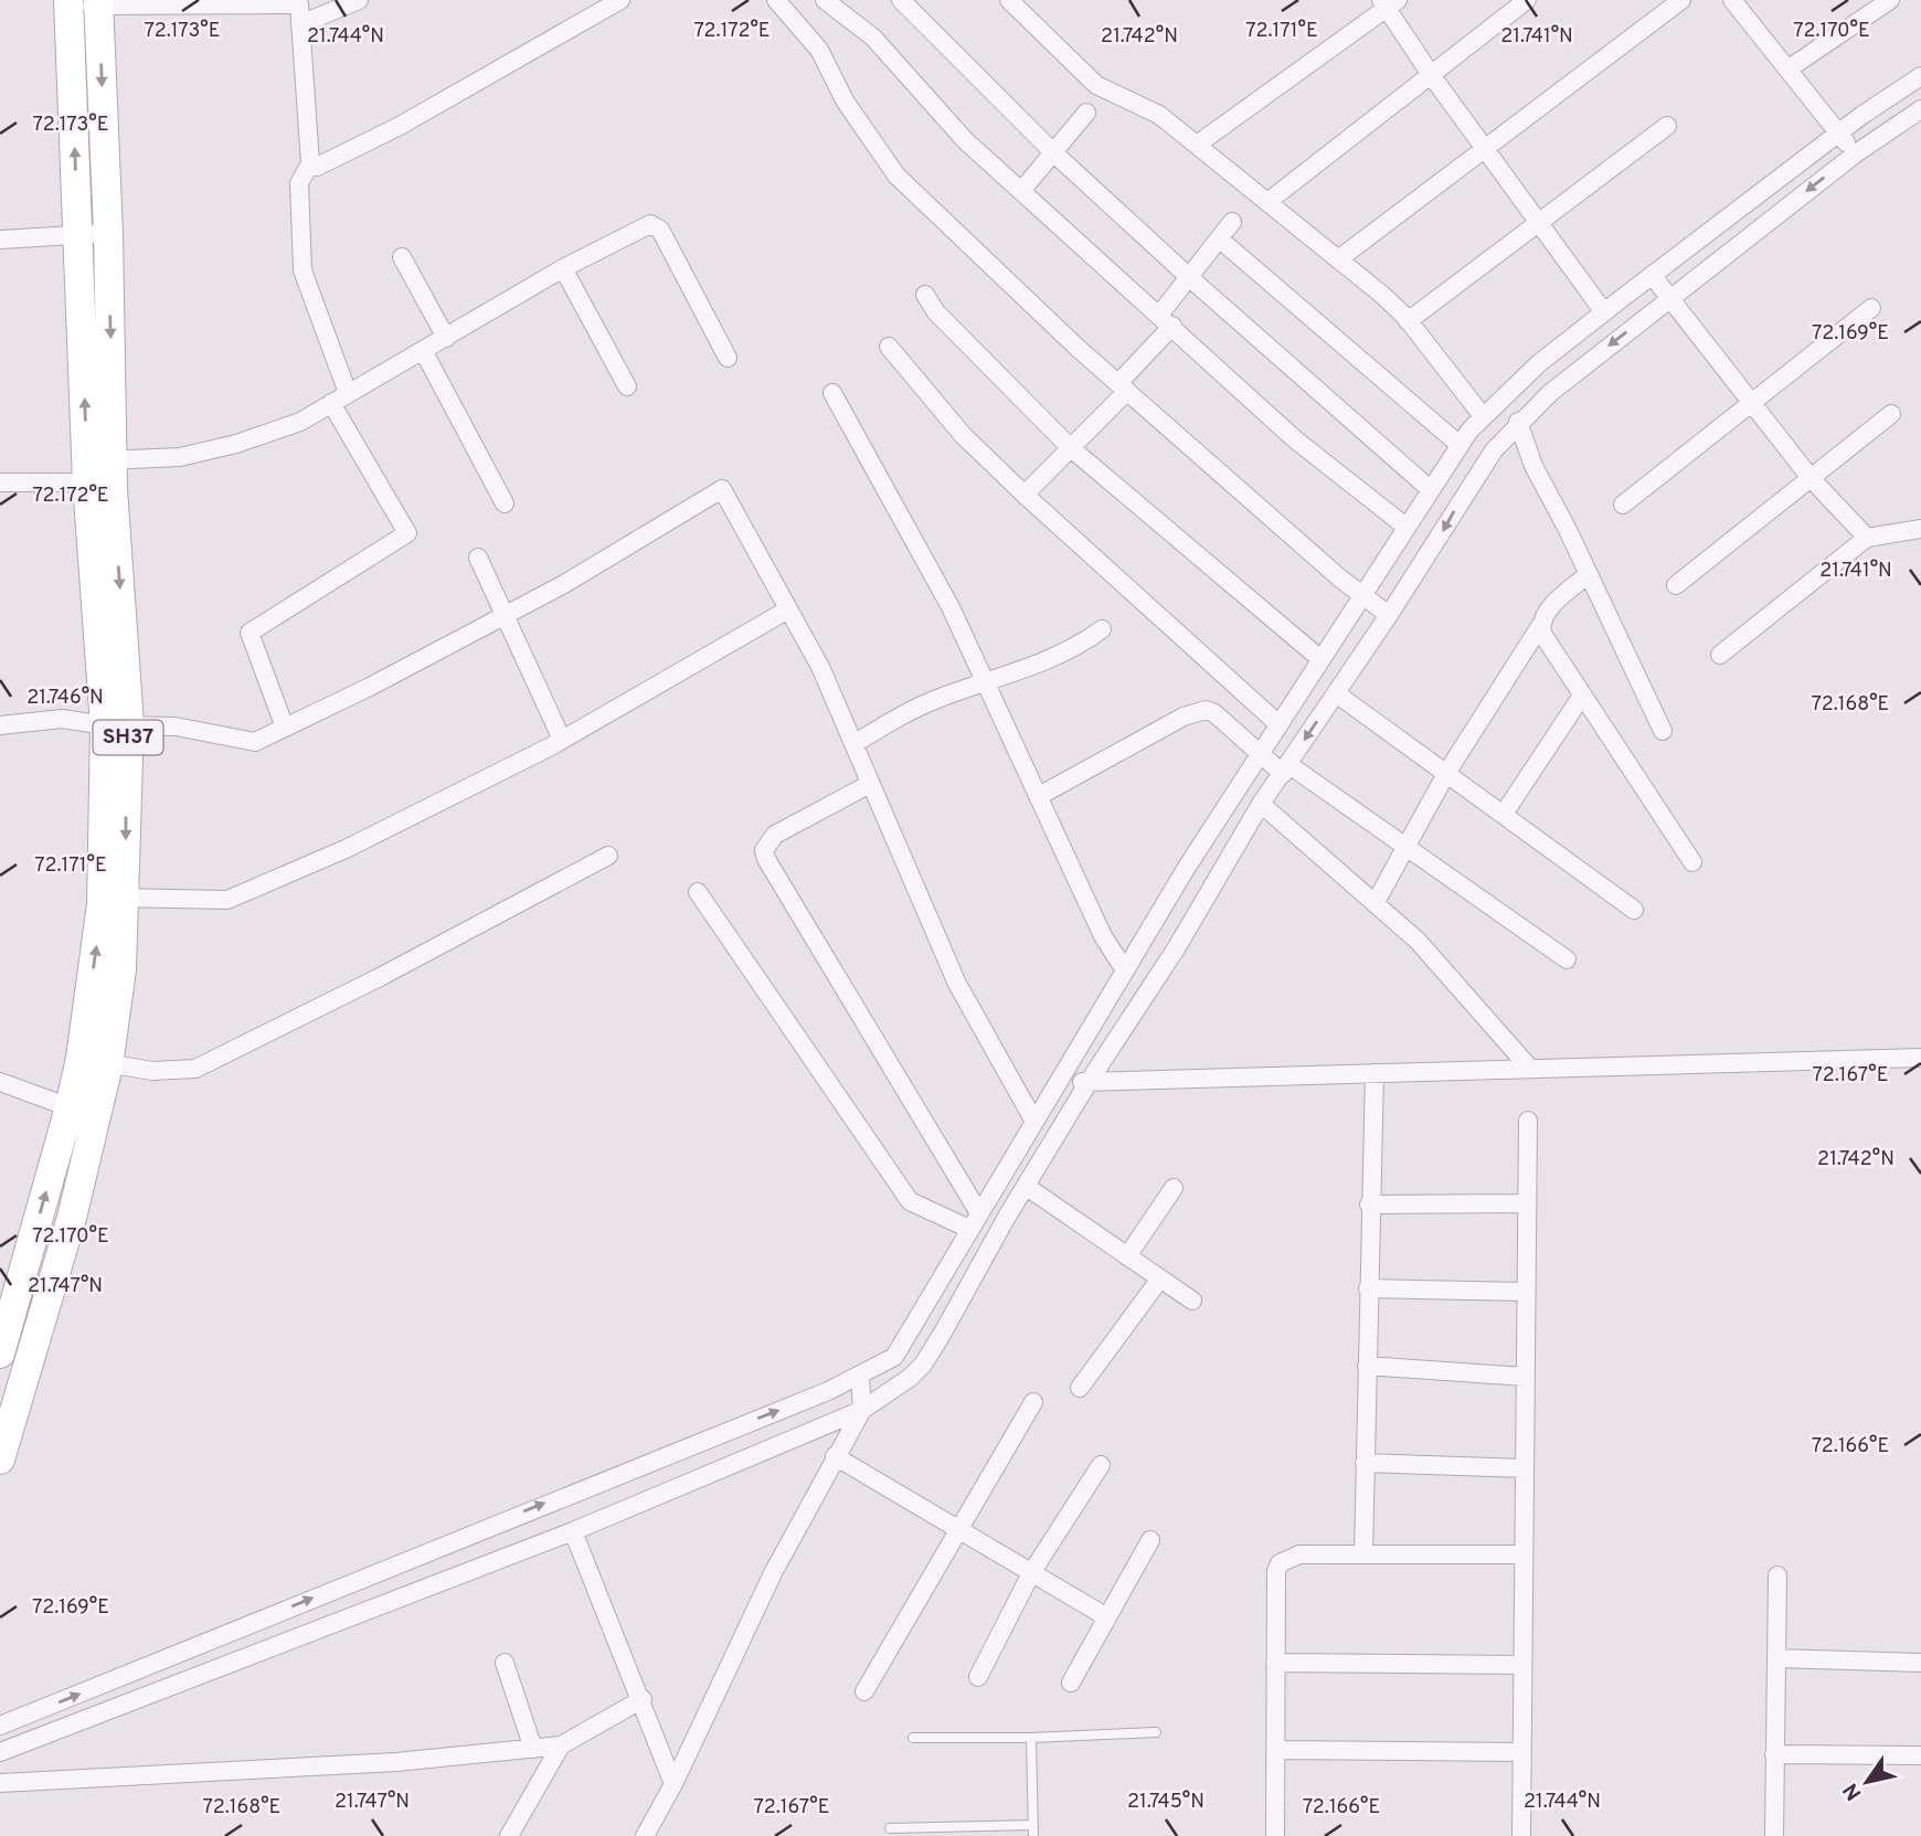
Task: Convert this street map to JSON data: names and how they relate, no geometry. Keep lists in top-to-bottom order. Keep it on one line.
{"streets":{"main road":["SH37"]},"north":"bottom left","coordinates":["72.173°E","72.172°E","72.171°E","72.170°E","21.744°N","21.742°N","21.741°N","72.169°E","21.746°N","72.168°E","72.167°E","21.747°N","72.166°E","21.745°N"]}
